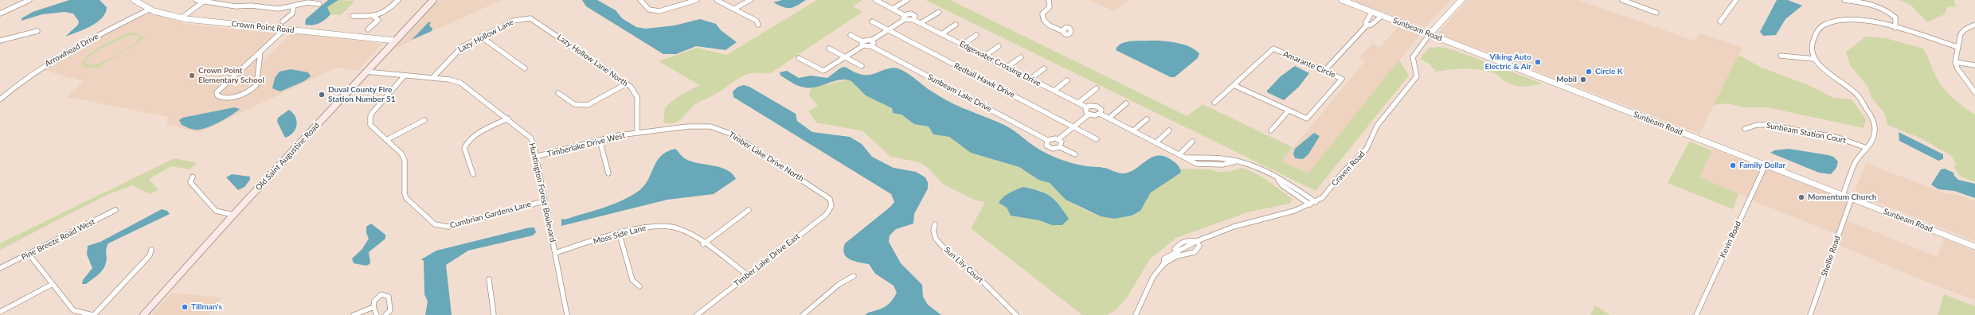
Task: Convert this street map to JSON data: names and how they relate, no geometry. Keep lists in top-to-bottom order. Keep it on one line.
{"streets":{"main road":["Old Saint Augustine Road"],"street":["Crown Point Road","Sunbeam Road","Lazy Hollow Lane","Arrowhead Drive","Lazy Hollow Lane North","Edgewater Crossing Drive","Amarante Circle","Redtail Hawk Drive","Sunbeam Lake Drive","Sunbeam Station Court","Timberlake Drive West","Timber Lake Drive North","Craven Road","Huntington Forest Boulevard","Cumbrian Gardens Lane","Moss Side Lane","Pine Breeze Road West","Kevin Road","Shellie Road","Timber Lake Drive East","Sun Lily Court"]},"crossings":[["Crown Point Road","Arrowhead Drive"],["Crown Point Road","Old Saint Augustine Road"],["Sunbeam Road","Craven Road"],["Sunbeam Road","Kevin Road"],["Sunbeam Road","Shellie Road"],["Lazy Hollow Lane","Lazy Hollow Lane North"],["Lazy Hollow Lane","Huntington Forest Boulevard"],["Lazy Hollow Lane North","Timberlake Drive West"],["Timberlake Drive West","Timber Lake Drive North"],["Timberlake Drive West","Huntington Forest Boulevard"],["Old Saint Augustine Road","Huntington Forest Boulevard"],["Timber Lake Drive North","Timber Lake Drive East"],["Huntington Forest Boulevard","Cumbrian Gardens Lane"],["Huntington Forest Boulevard","Moss Side Lane"],["Moss Side Lane","Timber Lake Drive East"]],"places":["Viking Auto Electric & Air","Circle K","Crown Point Elementary School","Mobil","Duval County Fire Station Number 51","Family Dollar","Momentum Church","Tillman's"]}
